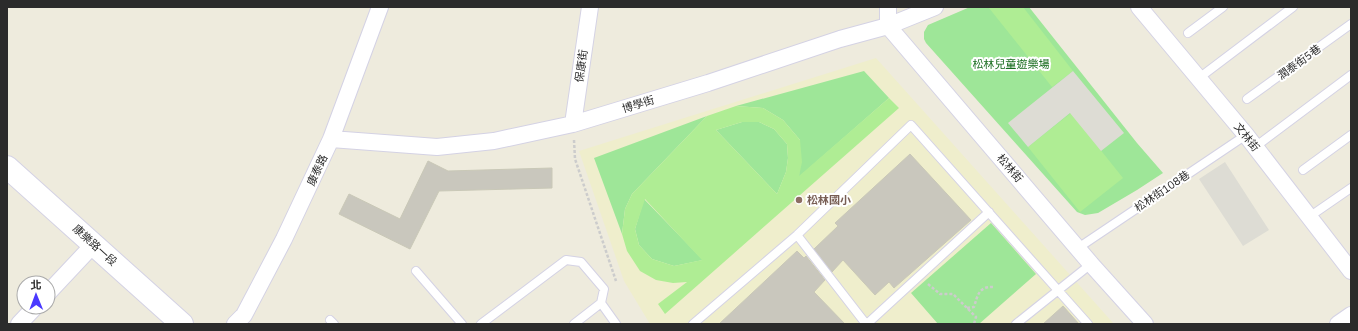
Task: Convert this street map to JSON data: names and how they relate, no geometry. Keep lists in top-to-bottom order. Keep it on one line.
{"streets":{"street":["保康街","博學街","文林街","松林街","康泰路","康樂路一段"],"lane":["潤泰街5巷","松林街108巷"]},"crossings":[["保康街","博學街"],["博學街","松林街"],["博學街","康泰路"],["文林街","松林街108巷"],["松林街","松林街108巷"]],"parks":["松林兒童遊樂場"],"places":["松林國小"],"north":"top"}
